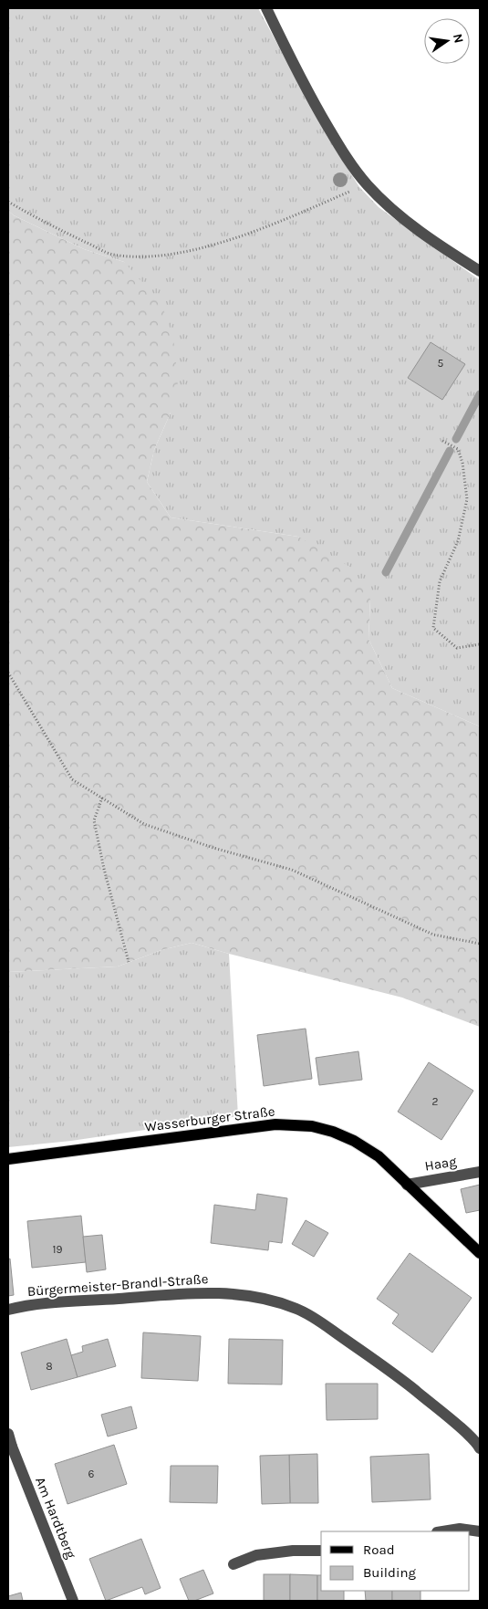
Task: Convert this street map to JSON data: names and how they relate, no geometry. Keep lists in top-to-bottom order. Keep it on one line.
{"streets":{"main road":["Wasserburger Straße"],"street":["Haag","Bürgermeister-Brandl-Straße","Am Hardtberg"]},"crossings":[["Wasserburger Straße","Haag"]],"house_numbers":["5","2","19","8","6"],"legend":["Road","Building"],"north":"right"}
